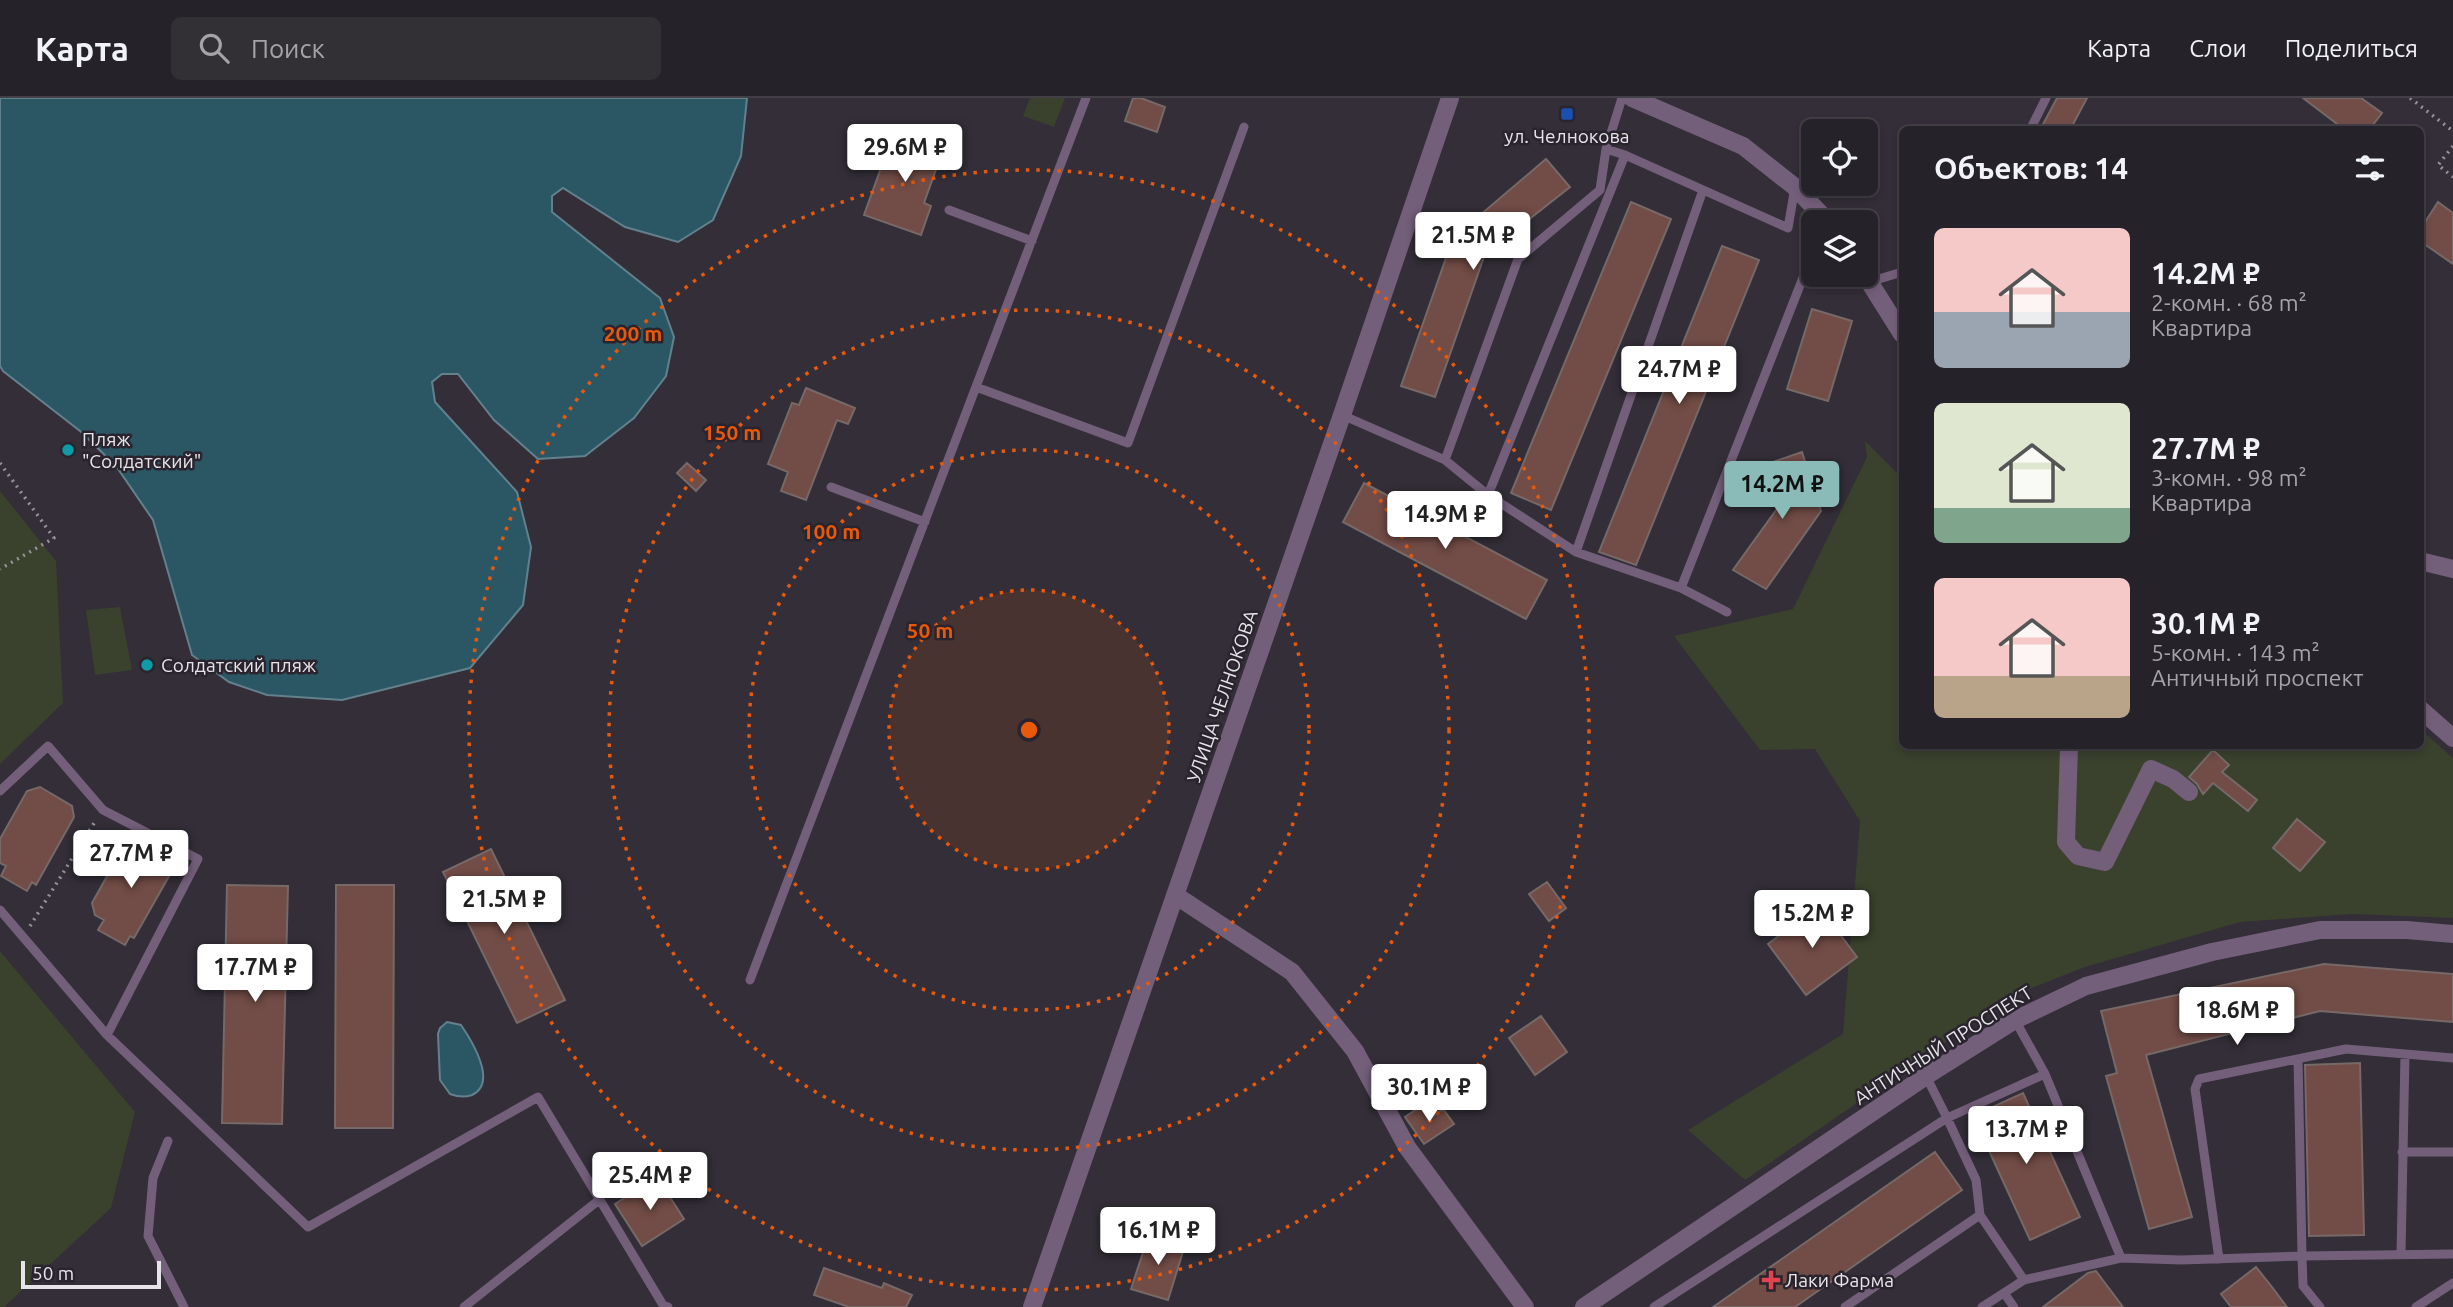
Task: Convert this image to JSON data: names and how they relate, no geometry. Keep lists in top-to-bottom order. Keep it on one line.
{"streets":{"street":["УЛИЦА ЧЕЛНОКОВА","АНТИЧНЫЙ ПРОСПЕКТ"]},"places":{"transit":["ул. Челнокова"],"other":["Пляж \"Солдатский\"","Солдатский пляж"],"health":["Лаки Фарма"]},"scale_bar":"50 m","page":{"header":"Карта","search":"Поиск","nav":["Карта","Слои","Поделиться"],"price":["29.6M ₽","21.5M ₽","24.7M ₽","14.2M ₽","14.9M ₽","27.7M ₽","21.5M ₽","15.2M ₽","17.7M ₽","18.6M ₽","30.1M ₽","13.7M ₽","25.4M ₽","16.1M ₽"],"heading":"Объектов: 14","list":[{"name":"14.2M ₽","note":"2-комн. · 68 m² · Квартира"},{"name":"27.7M ₽","note":"3-комн. · 98 m² · Квартира"},{"name":"30.1M ₽","note":"5-комн. · 143 m² · Античный проспект"}],"scale":"50 m"},"rings":["200 m","150 m","100 m","50 m"]}
